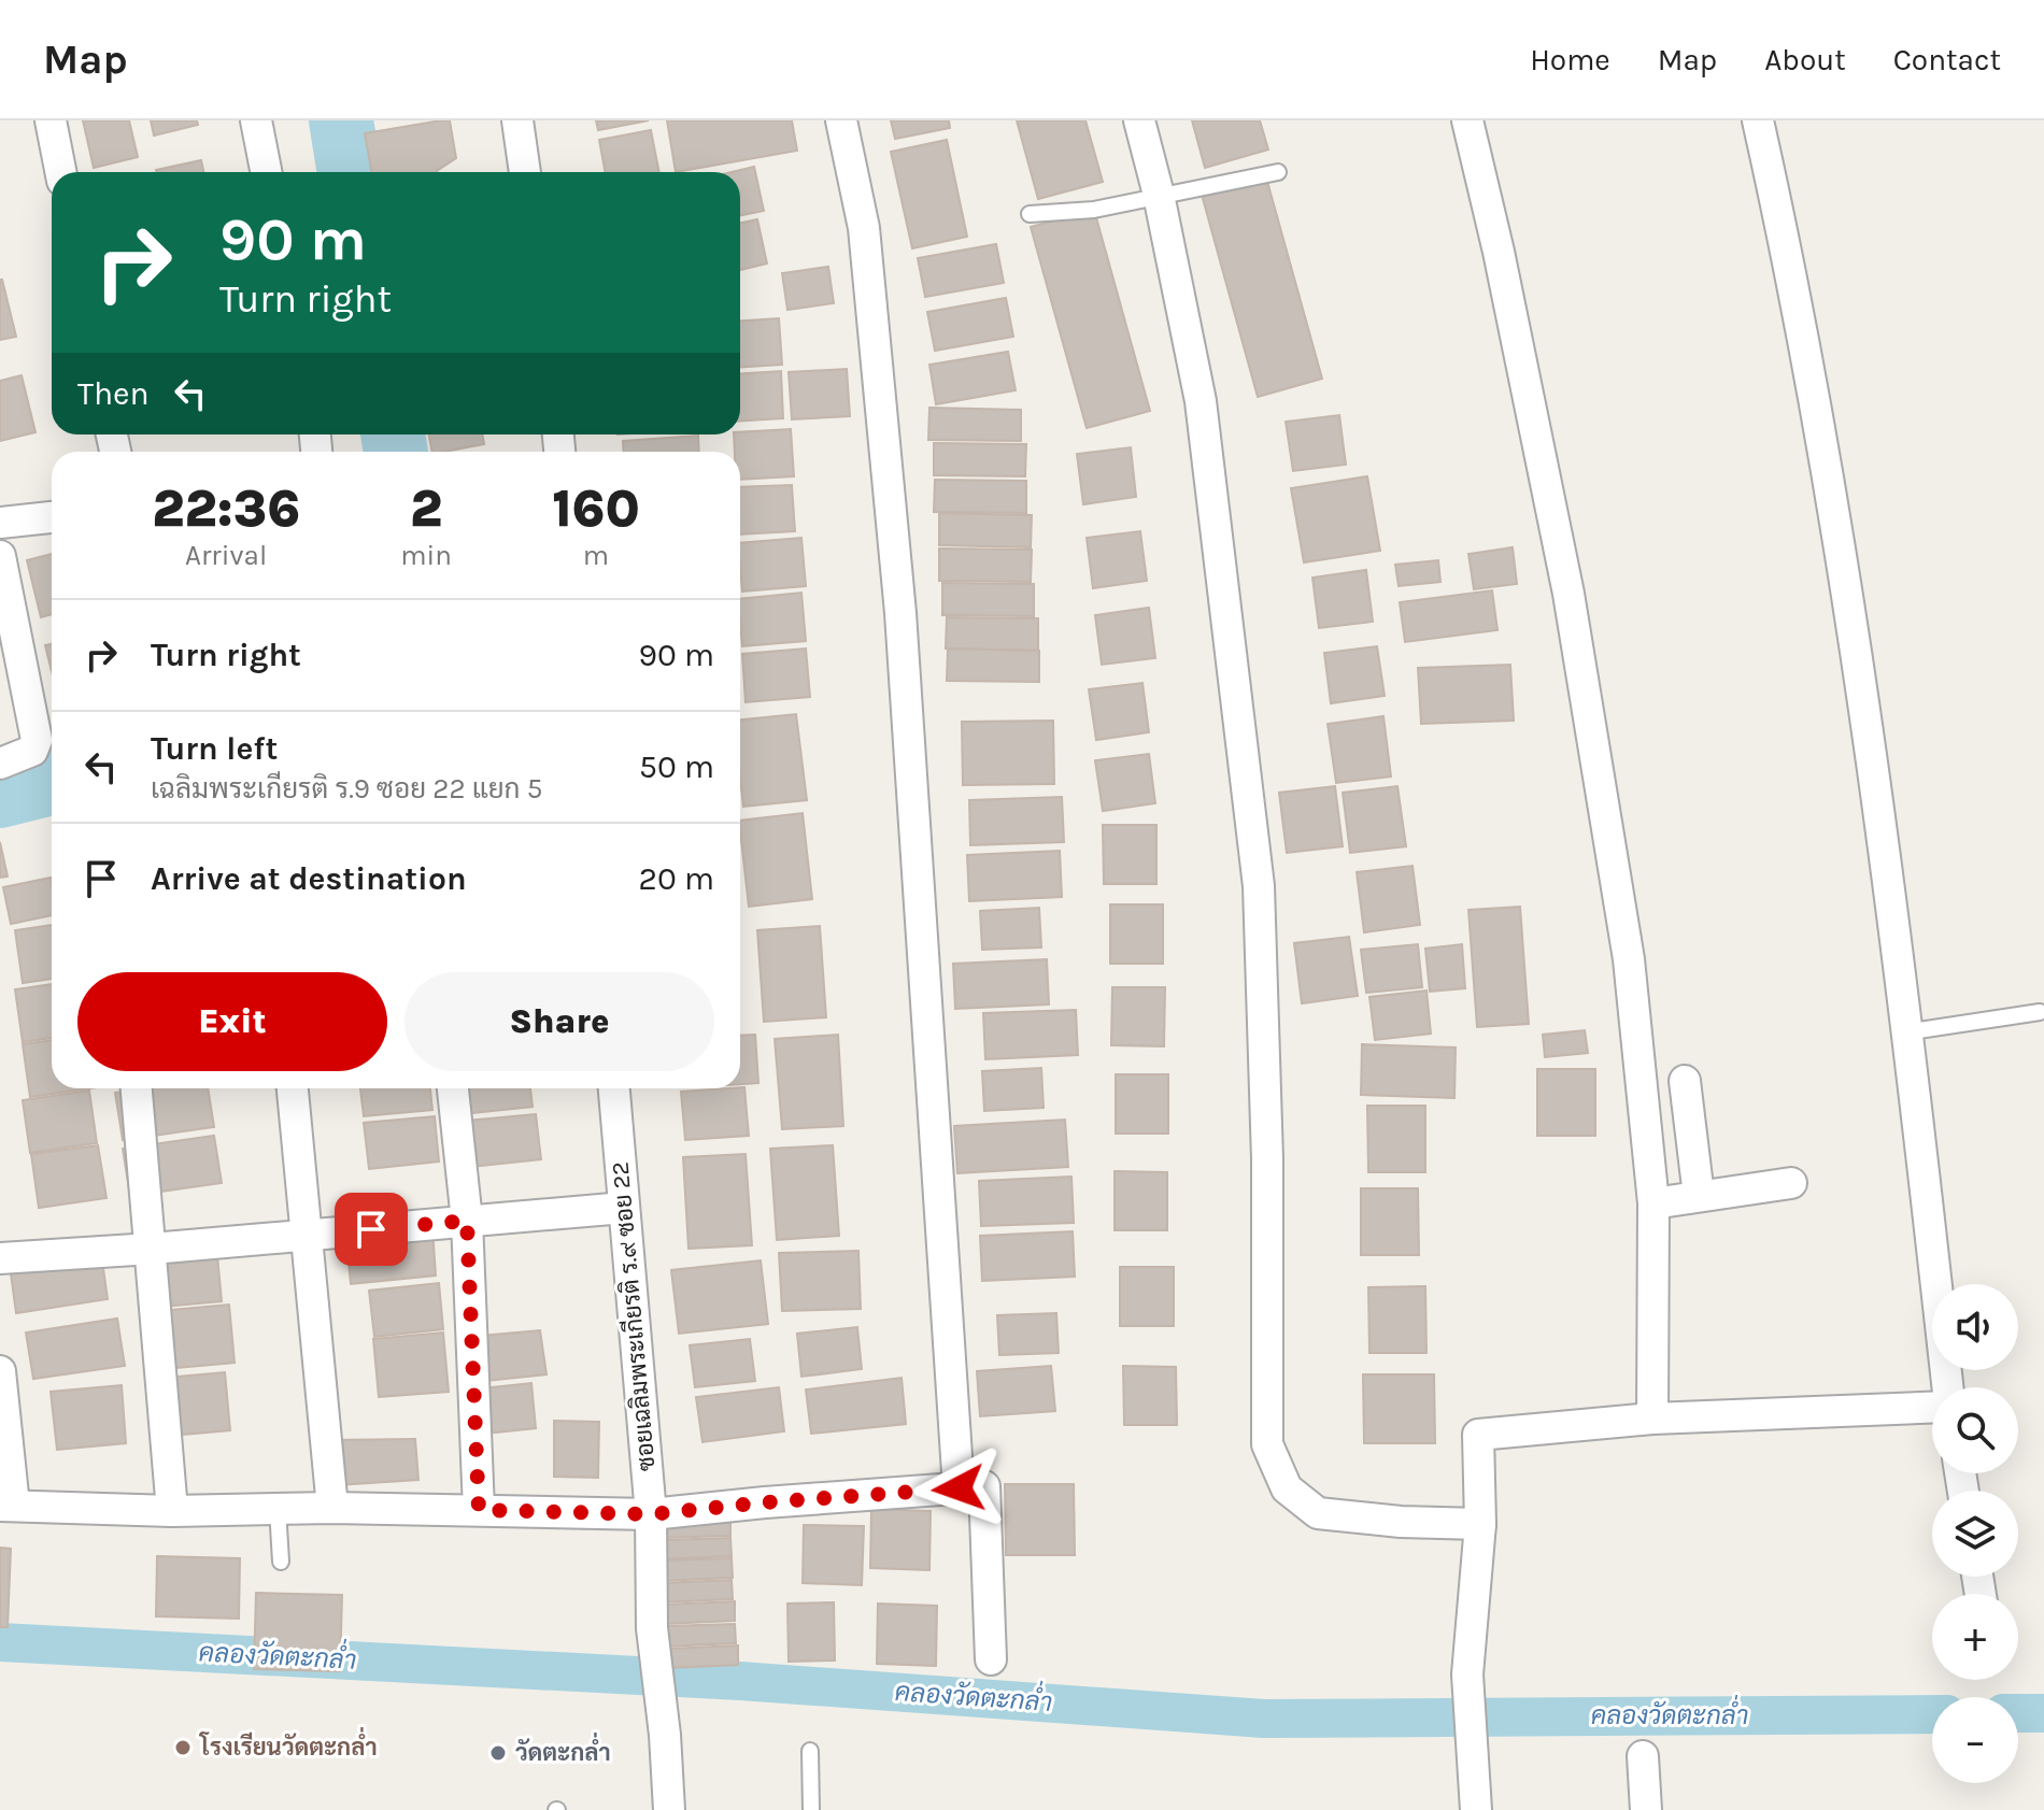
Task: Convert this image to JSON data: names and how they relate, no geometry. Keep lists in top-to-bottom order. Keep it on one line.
{"streets":{"street":["ซอยเฉลิมพระเกียรติ ร.๙ ซอย 22"]},"water":["คลองวัดตะกล่ำ"],"places":["โรงเรียนวัดตะกล่ำ","วัดตะกล่ำ"],"page":{"header":"Map","nav":["Home","Map","About","Contact"],"turn":["90 m","Turn right"],"then":"Then","eta":["22:36","Arrival","2","min","160","m"],"list":[{"name":"Turn right","value":"90 m"},{"name":"Turn left","note":"เฉลิมพระเกียรติ ร.9 ซอย 22 แยก 5","value":"50 m"},{"name":"Arrive at destination","value":"20 m"}],"buttons":["Exit","Share"],"map_buttons":["+","−"]}}
